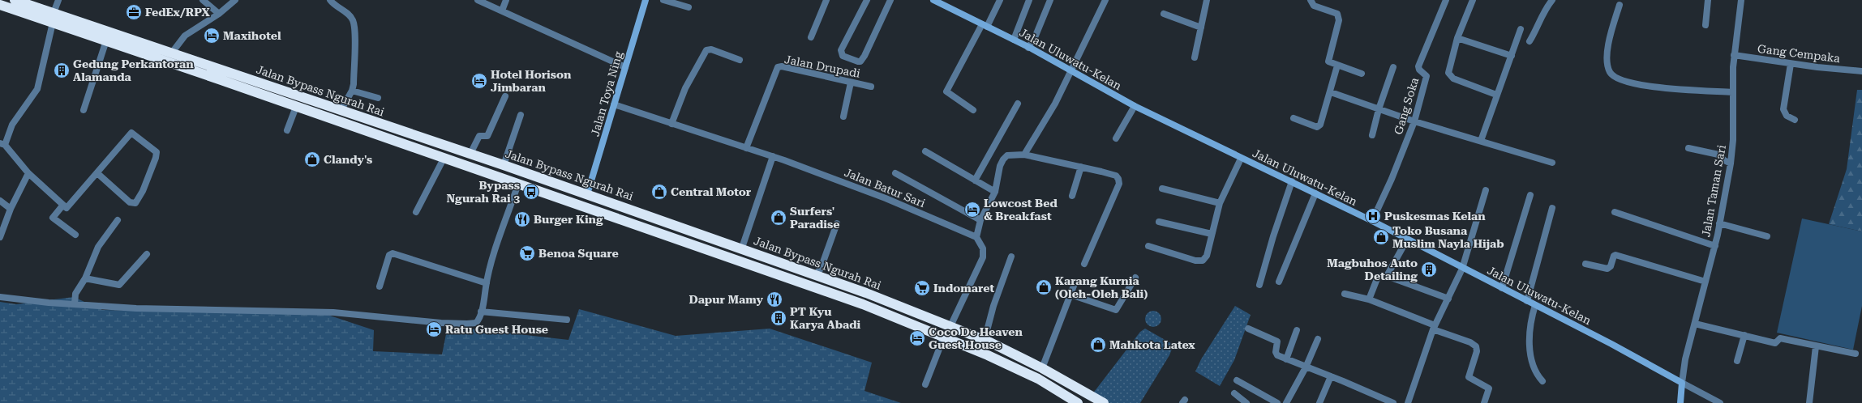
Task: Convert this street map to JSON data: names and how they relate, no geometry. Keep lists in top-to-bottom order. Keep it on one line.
{"streets":{"highway":["Jalan Bypass Ngurah Rai"],"street":["Gang Cempaka","Jalan Uluwatu-Kelan","Jalan Drupadi","Jalan Toya Ning","Gang Soka","Jalan Batur Sari","Jalan Taman Sari"]},"crossings":[["Gang Cempaka","Jalan Taman Sari"],["Jalan Uluwatu-Kelan","Gang Soka"],["Jalan Uluwatu-Kelan","Jalan Taman Sari"],["Jalan Bypass Ngurah Rai","Jalan Toya Ning"]],"places":{"office":["FedEx/RPX"],"hotel":["Maxihotel","Hotel Horison Jimbaran","Lowcost Bed & Breakfast","Ratu Guest House","Coco De Heaven Guest House"],"building":["Gedung Perkantoran Alamanda","Magbuhos Auto Detailing","PT Kyu Karya Abadi"],"shop":["Clandy's","Central Motor","Surfers' Paradise","Toko Busana Muslim Nayla Hijab","Karang Kurnia (Oleh-Oleh Bali)","Mahkota Latex"],"bus stop":["Bypass Ngurah Rai 3"],"hospital":["Puskesmas Kelan"],"restaurant":["Burger King","Dapur Mamy"],"supermarket":["Benoa Square","Indomaret"]}}
